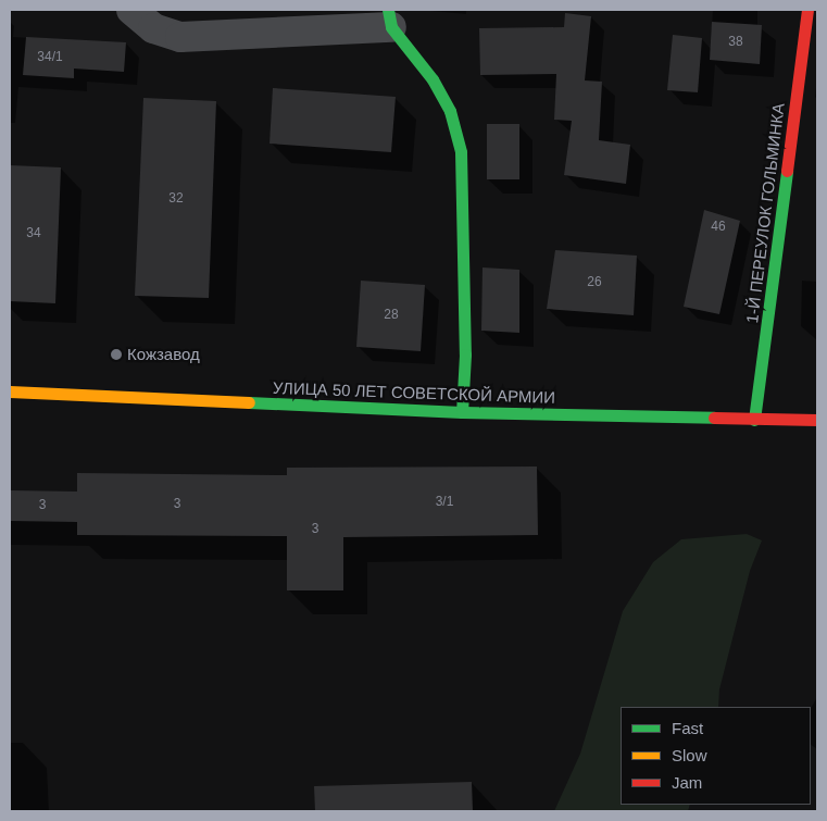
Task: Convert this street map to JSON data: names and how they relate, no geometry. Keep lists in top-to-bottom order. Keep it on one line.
{"streets":{"street":["1-Й ПЕРЕУЛОК ГОЛЬМИНКА","УЛИЦА 50 ЛЕТ СОВЕТСКОЙ АРМИИ"]},"crossings":[["1-Й ПЕРЕУЛОК ГОЛЬМИНКА","УЛИЦА 50 ЛЕТ СОВЕТСКОЙ АРМИИ"]],"places":["Кожзавод"],"house_numbers":["38","34/1","32","46","34","26","28","3/1","3","3","3"],"legend":["Fast","Slow","Jam"]}
